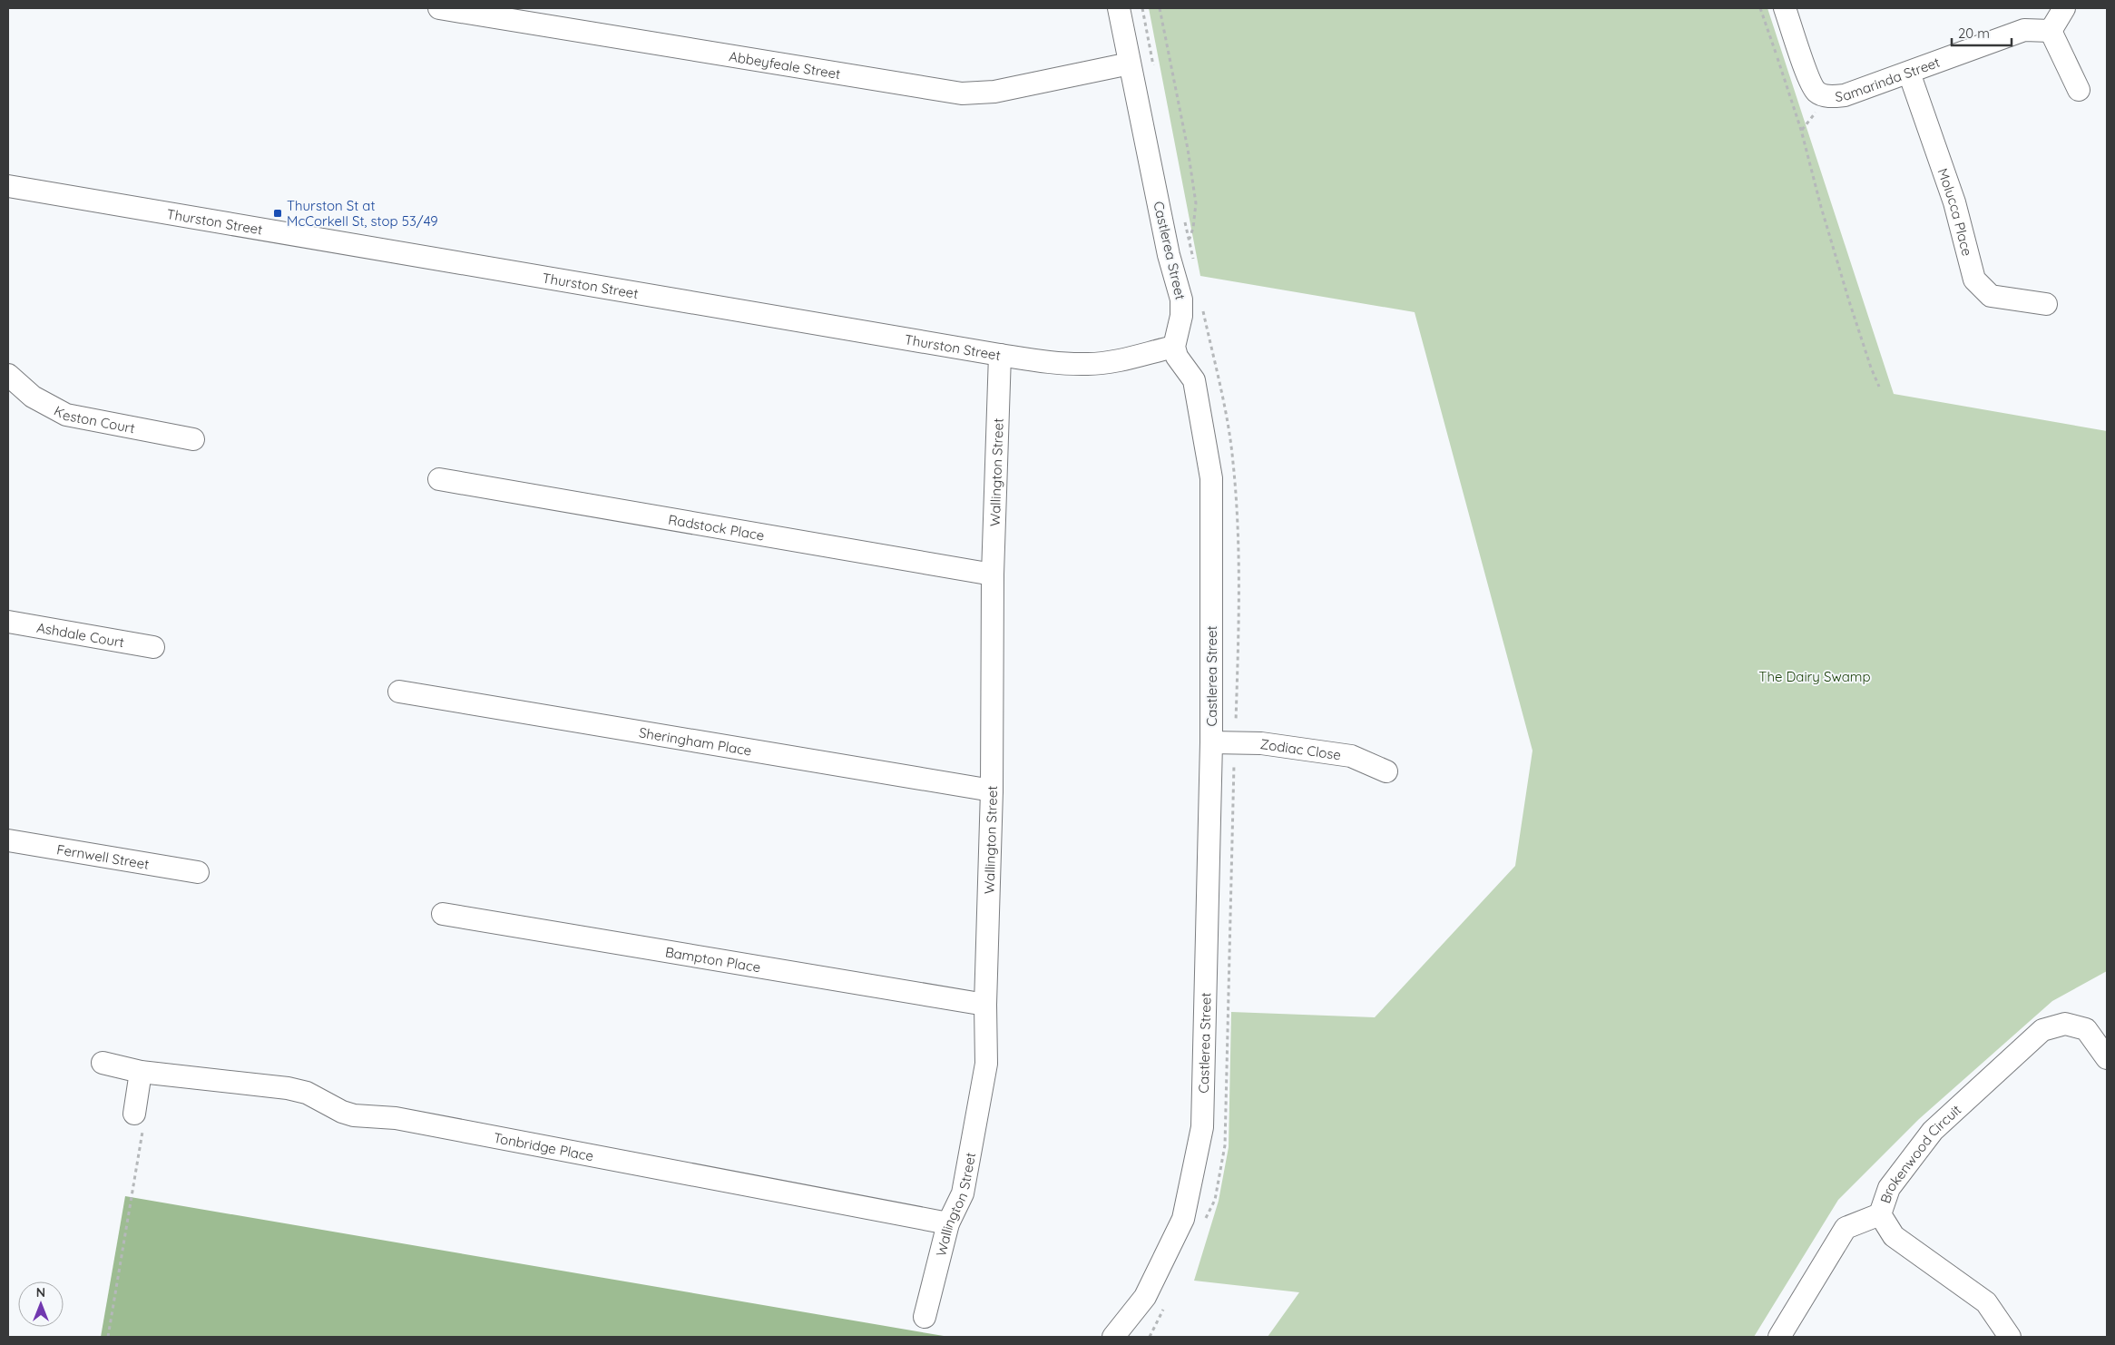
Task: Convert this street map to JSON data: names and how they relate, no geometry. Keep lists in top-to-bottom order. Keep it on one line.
{"streets":{"street":["Abbeyfeale Street","Samarinda Street","Molucca Place","Thurston Street","Castlerea Street","Keston Court","Wallington Street","Radstock Place","Ashdale Court","Sheringham Place","Zodiac Close","Fernwell Street","Bampton Place","Tonbridge Place","Brokenwood Circuit"]},"crossings":[["Abbeyfeale Street","Castlerea Street"],["Samarinda Street","Molucca Place"],["Thurston Street","Castlerea Street"],["Thurston Street","Wallington Street"],["Castlerea Street","Zodiac Close"],["Wallington Street","Radstock Place"],["Wallington Street","Sheringham Place"],["Wallington Street","Bampton Place"],["Wallington Street","Tonbridge Place"]],"parks":["The Dairy Swamp"],"places":{"transit":["Thurston St at McCorkell St, stop 53/49"]},"scale_bar":"20 m","north":"top"}
